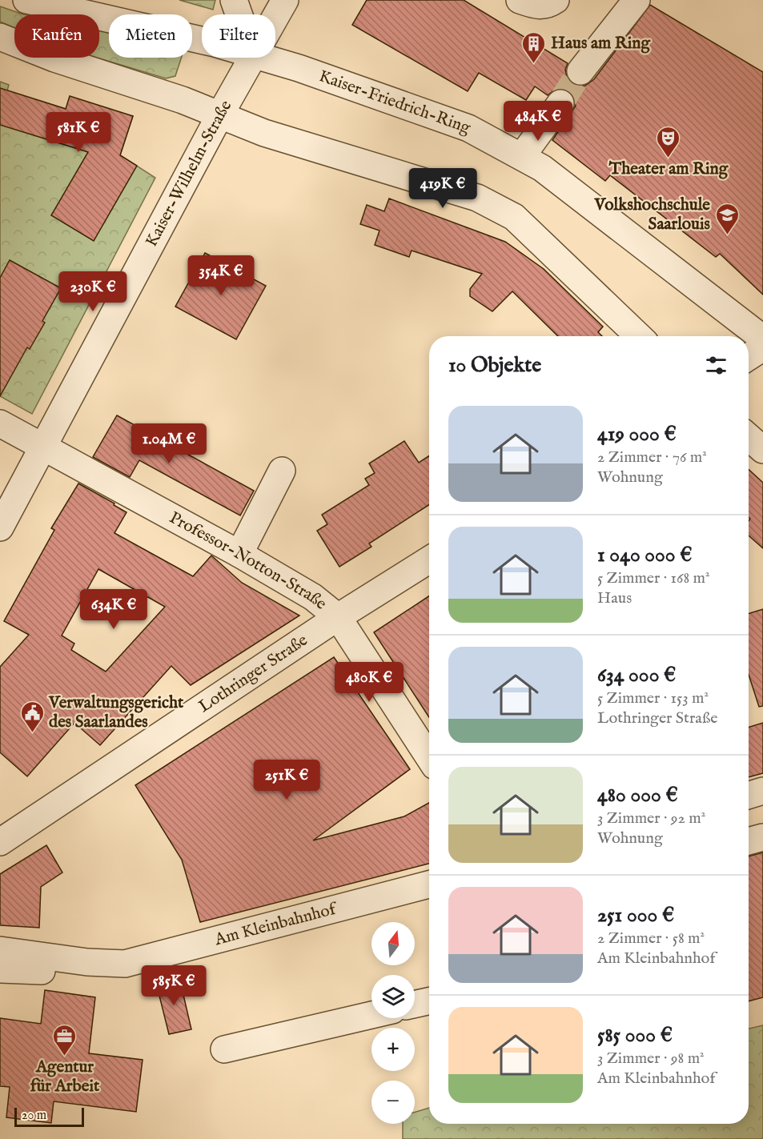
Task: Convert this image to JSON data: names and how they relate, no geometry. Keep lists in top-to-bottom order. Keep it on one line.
{"streets":{"street":["Kaiser-Friedrich-Ring","Kaiser-Wilhelm-Straße","Professor-Notton-Straße","Lothringer Straße","Am Kleinbahnhof"]},"crossings":[["Kaiser-Wilhelm-Straße","Professor-Notton-Straße"],["Professor-Notton-Straße","Lothringer Straße"]],"places":{"building":["Haus am Ring"],"theatre":["Theater am Ring"],"school or university":["Volkshochschule Saarlouis"],"public building":["Verwaltungsgericht des Saarlandes"],"office":["Agentur für Arbeit"]},"scale_bar":"20 m","north":"top","page":{"chip":["Kaufen","Mieten","Filter"],"price":["484K €","581K €","419K €","354K €","230K €","1.04M €","634K €","480K €","251K €","585K €"],"heading":"10 Objekte","list":[{"name":"419 000 €","note":"2 Zimmer · 76 m² · Wohnung"},{"name":"1 040 000 €","note":"5 Zimmer · 168 m² · Haus"},{"name":"634 000 €","note":"5 Zimmer · 153 m² · Lothringer Straße"},{"name":"480 000 €","note":"3 Zimmer · 92 m² · Wohnung"},{"name":"251 000 €","note":"2 Zimmer · 58 m² · Am Kleinbahnhof"},{"name":"585 000 €","note":"3 Zimmer · 98 m² · Am Kleinbahnhof"}],"map_buttons":["+","−"],"scale":"20 m"}}
